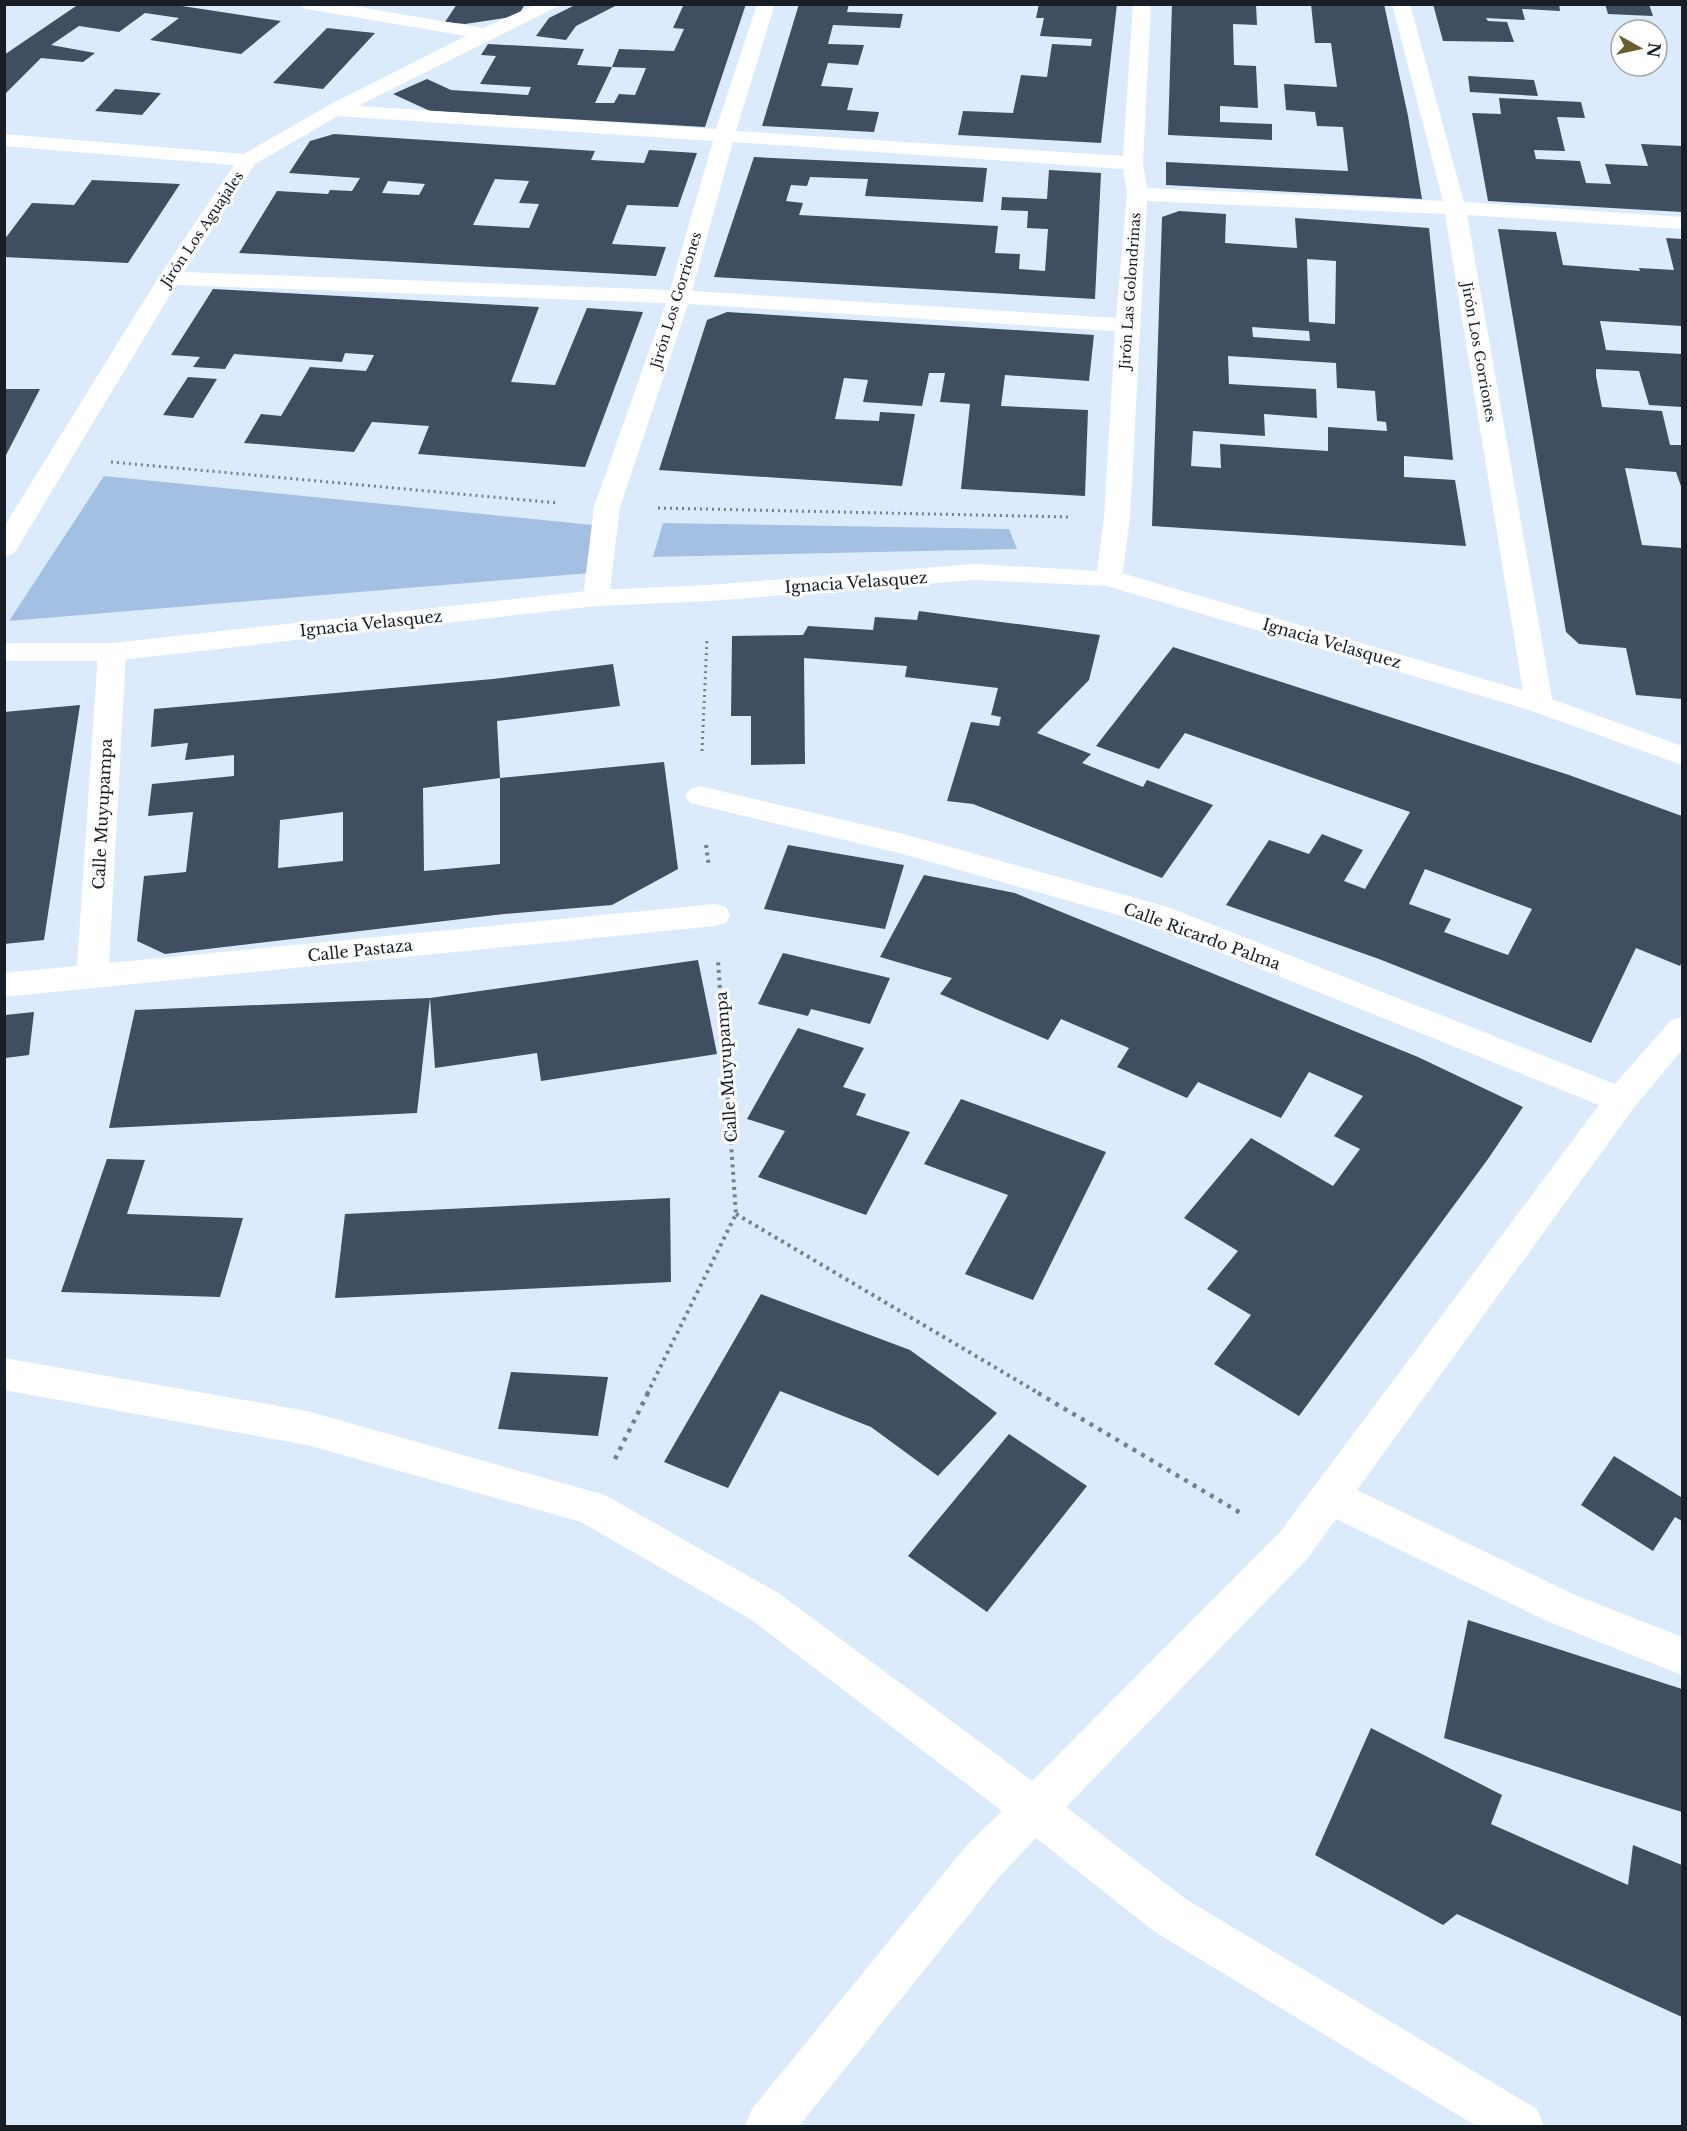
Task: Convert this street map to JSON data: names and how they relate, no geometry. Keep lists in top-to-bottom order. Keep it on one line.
{"streets":{"street":["Jirón Los Aguajales","Jirón Las Golondrinas","Jirón Los Gorriones","Ignacia Velasquez","Calle Muyupampa","Calle Ricardo Palma","Calle Pastaza"]},"crossings":[["Jirón Las Golondrinas","Ignacia Velasquez"],["Jirón Los Gorriones","Ignacia Velasquez"],["Ignacia Velasquez","Calle Muyupampa"],["Calle Muyupampa","Calle Ricardo Palma"],["Calle Muyupampa","Calle Pastaza"]],"north":"right"}
